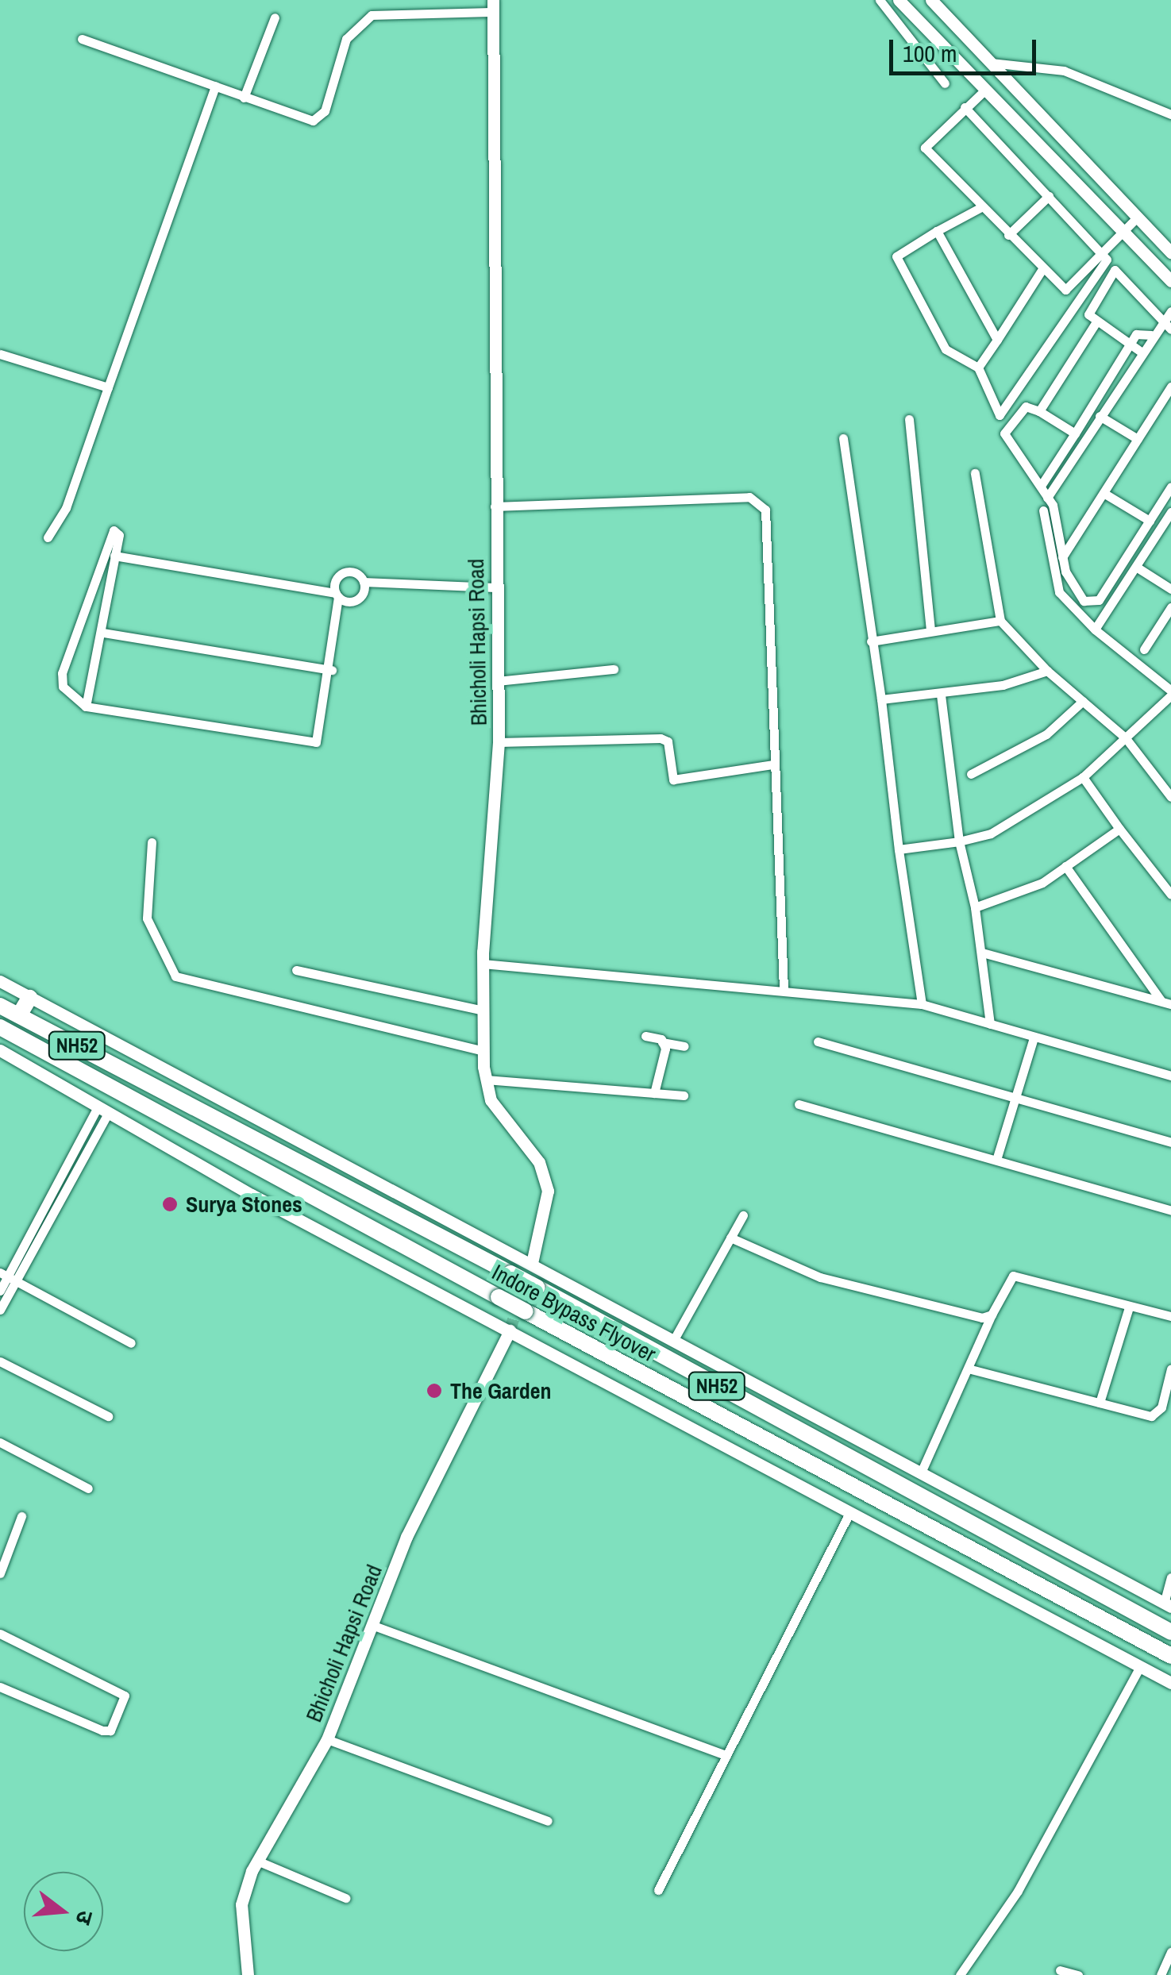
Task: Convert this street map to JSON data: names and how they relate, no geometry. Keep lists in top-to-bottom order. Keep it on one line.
{"streets":{"highway":["NH52","Indore Bypass Flyover"],"street":["Bhicholi Hapsi Road"]},"places":["Surya Stones","The Garden"],"scale_bar":"100 m","north":"right"}
